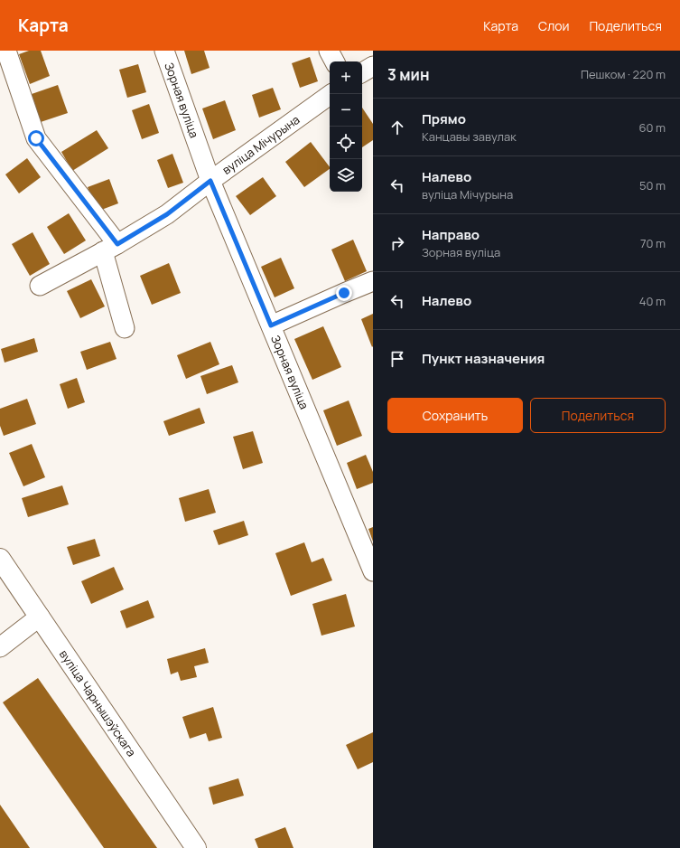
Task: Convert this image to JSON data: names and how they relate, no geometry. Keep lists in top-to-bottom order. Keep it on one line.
{"streets":{"main road":["вуліца Чарнышэўскага"],"street":["Зорная вуліца","вуліца Мічурына"]},"crossings":[["Зорная вуліца","вуліца Мічурына"]],"page":{"header":"Карта","nav":["Карта","Слои","Поделиться"],"heading":["3 мин","Пешком · 220 m"],"map_buttons":["+","−"],"list":[["Прямо","Канцавы завулак","60 m"],["Налево","вуліца Мічурына","50 m"],["Направо","Зорная вуліца","70 m"],["Налево","40 m"],"Пункт назначения"],"buttons":["Сохранить","Поделиться"]}}
